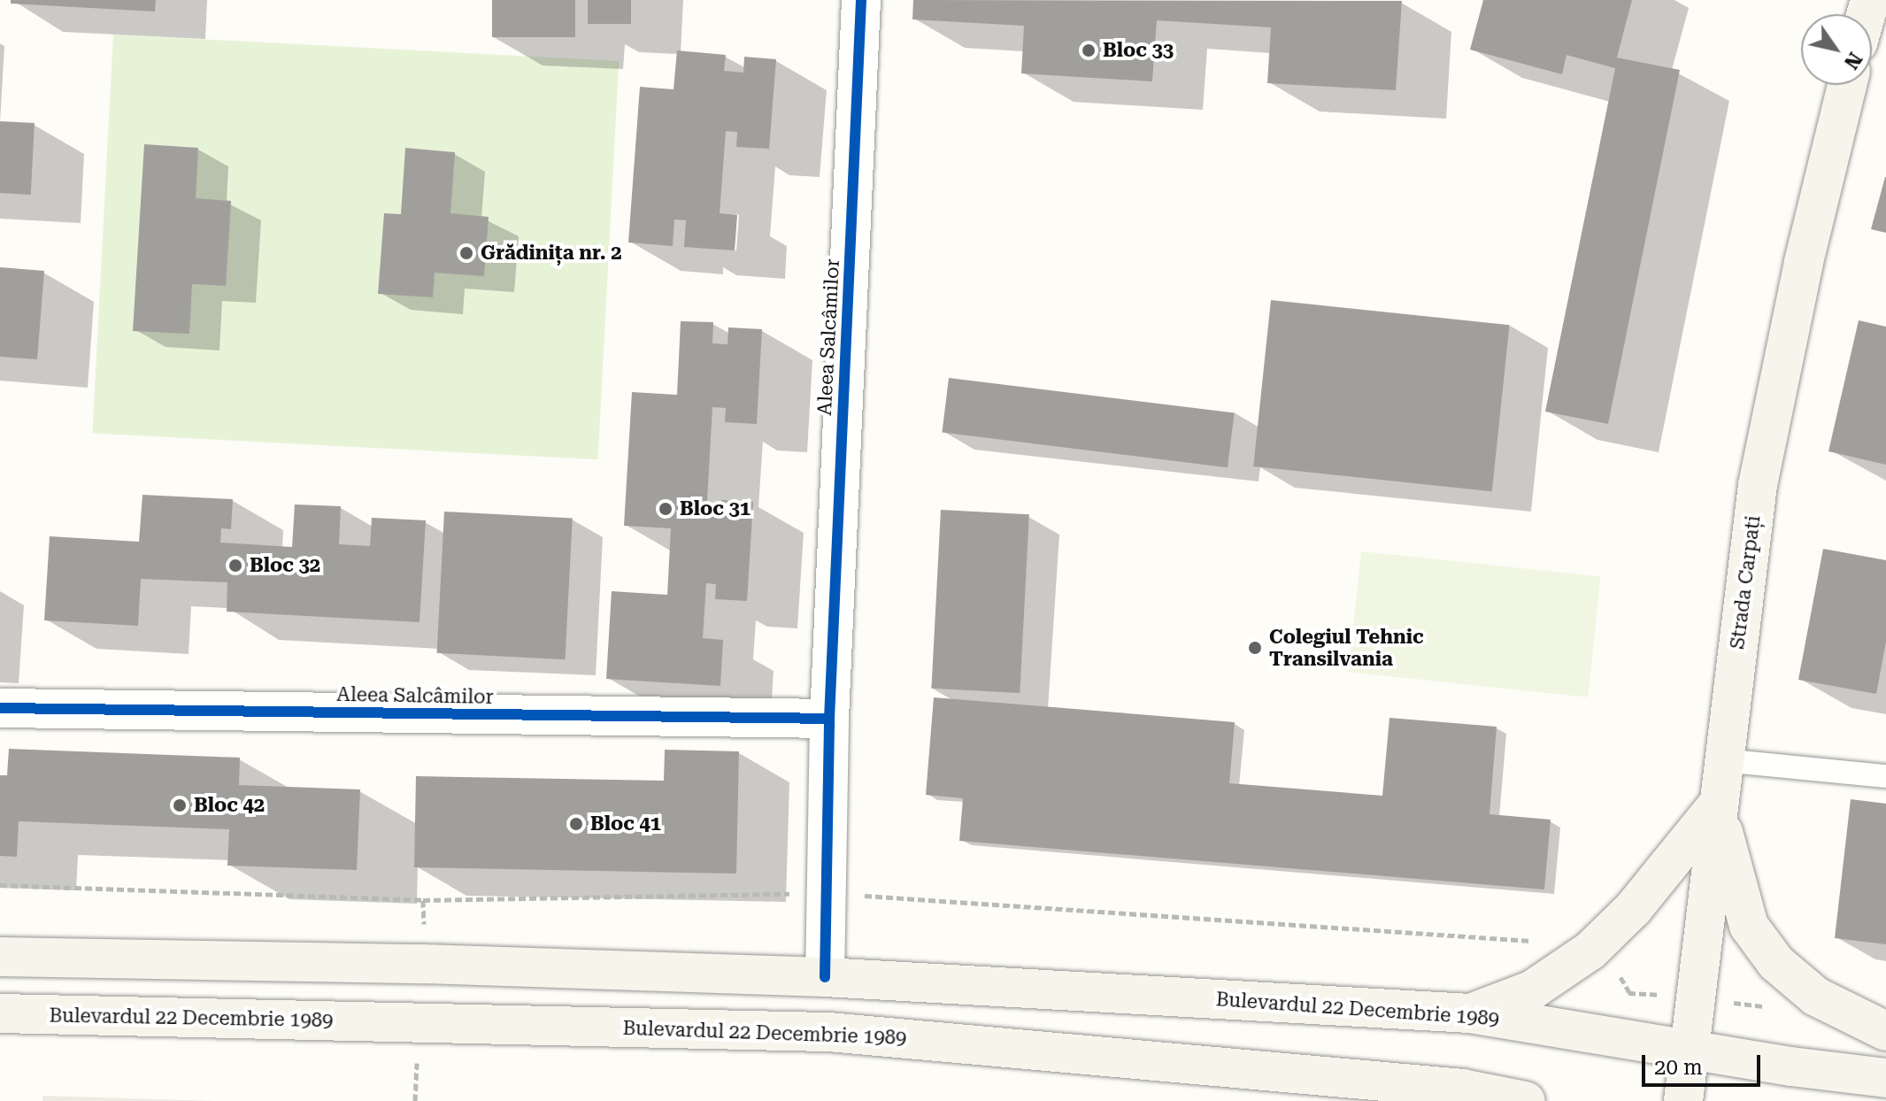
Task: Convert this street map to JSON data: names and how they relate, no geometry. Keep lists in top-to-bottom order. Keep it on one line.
{"streets":{"main road":["Strada Carpați","Bulevardul 22 Decembrie 1989"],"street":["Aleea Salcâmilor"]},"crossings":[["Aleea Salcâmilor","Bulevardul 22 Decembrie 1989"],["Strada Carpați","Bulevardul 22 Decembrie 1989"]],"places":["Bloc 33","Grădinița nr. 2","Bloc 31","Bloc 32","Colegiul Tehnic Transilvania","Bloc 42","Bloc 41"],"scale_bar":"20 m","north":"bottom right"}
